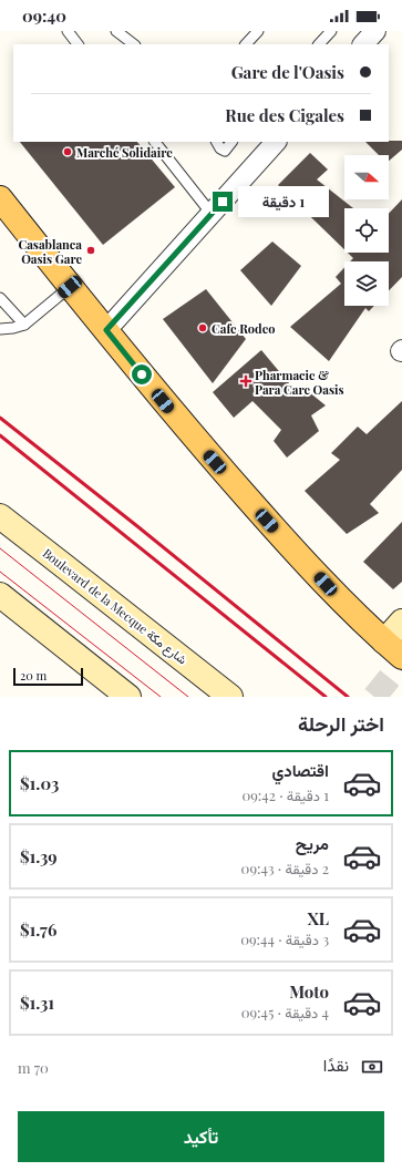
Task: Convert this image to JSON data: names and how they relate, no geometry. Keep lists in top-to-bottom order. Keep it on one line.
{"streets":{"main road":["Boulevard de la Mecque شارع مكة"]},"places":{"other":["Marché Solidaire","Casablanca Oasis Gare","Cafe Rodeo"],"health":["Pharmacie & Para Care Oasis"]},"scale_bar":"20 m","north":"right","page":{"status":"09:40","banner":["Gare de l'Oasis","Rue des Cigales"],"bubble":"1 دقيقة","scale":"20 m","heading":"اختر الرحلة","list":[{"name":"اقتصادي","note":"1 دقيقة · 09:42","value":"$1.03"},{"name":"مريح","note":"2 دقيقة · 09:43","value":"$1.39"},{"name":"XL","note":"3 دقيقة · 09:44","value":"$1.76"},{"name":"Moto","note":"4 دقيقة · 09:45","value":"$1.31"}],"pay":["نقدًا","70 m"],"buttons":"تأكيد"}}
